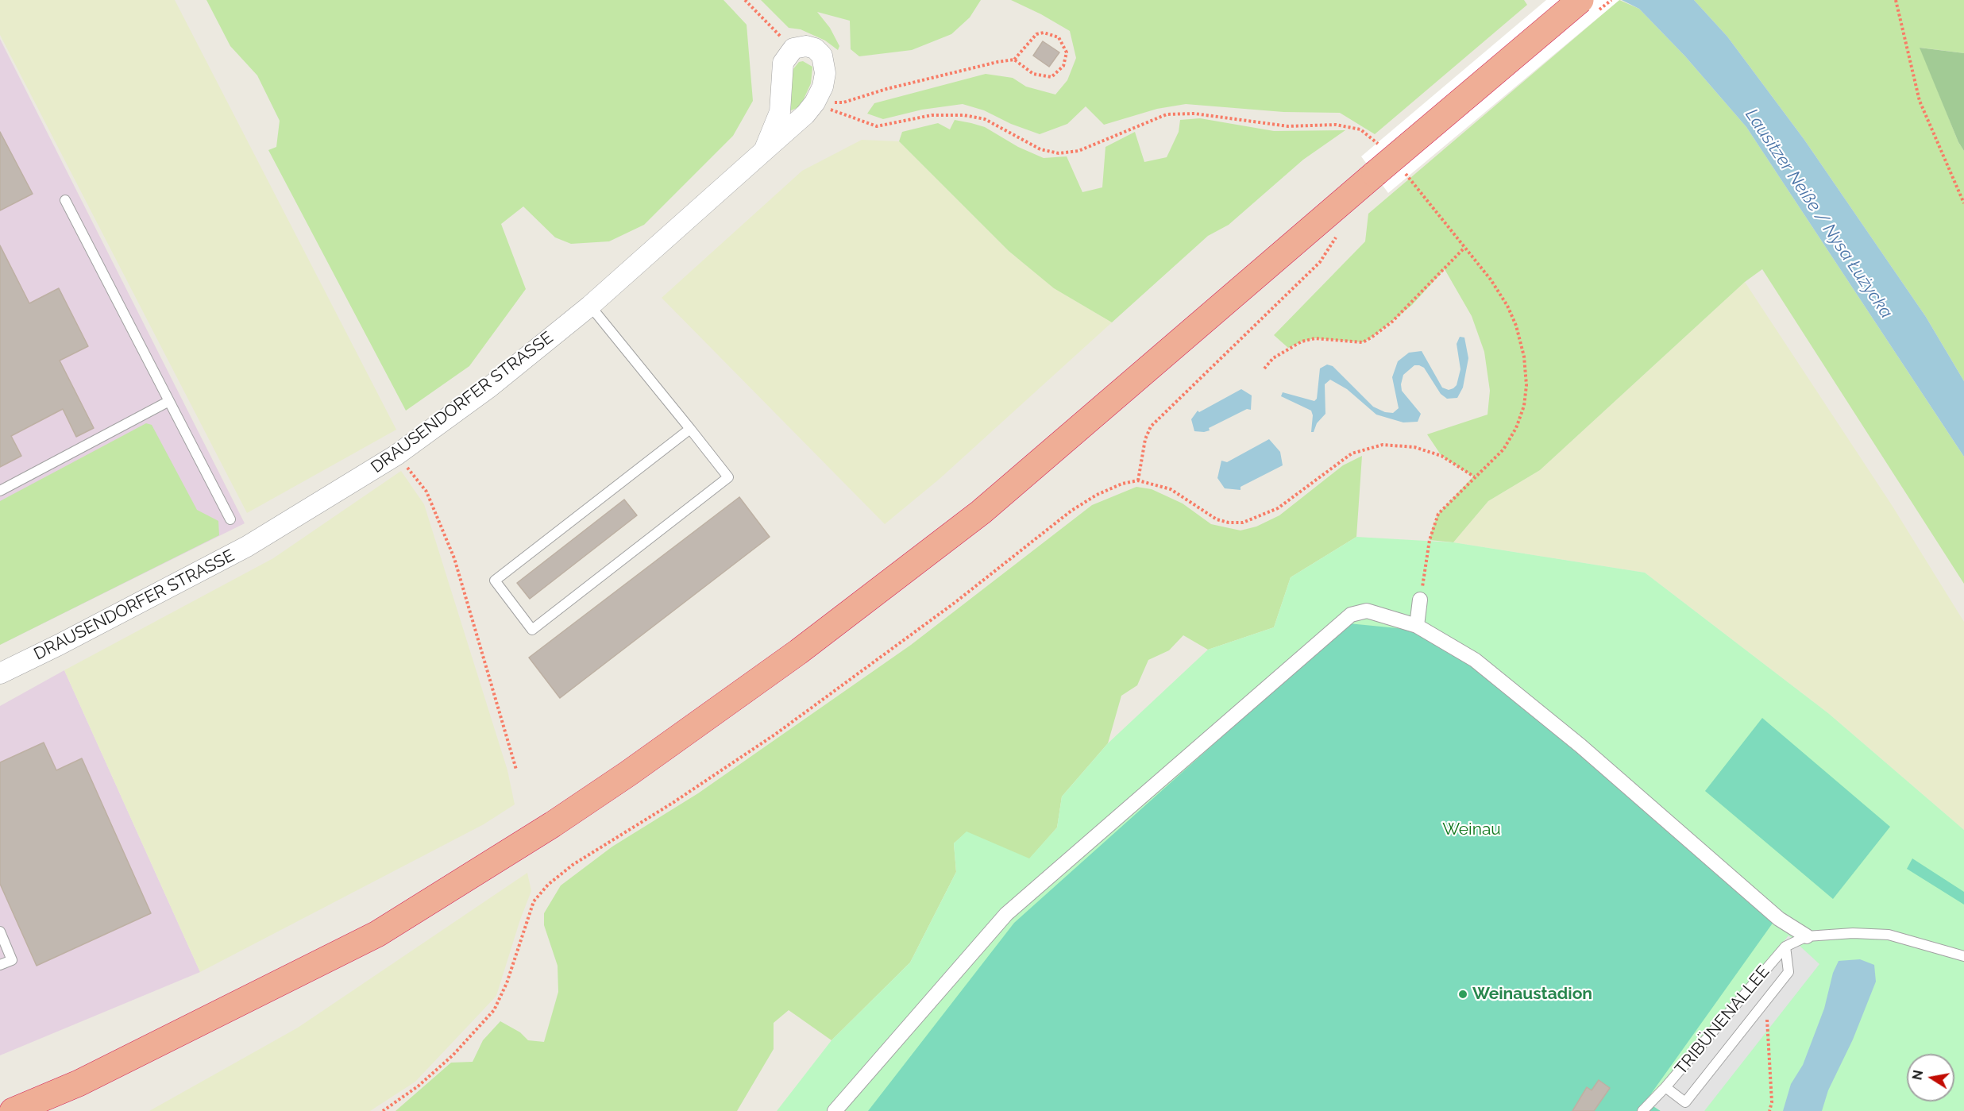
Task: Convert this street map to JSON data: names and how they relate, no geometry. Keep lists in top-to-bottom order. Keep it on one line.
{"streets":{"street":["DRAUSENDORFER STRASSE"],"lane":["TRIBÜNENALLEE"]},"water":["Lausitzer Neiße / Nysa Łużycka"],"parks":["Weinau"],"places":["Weinaustadion"],"north":"left"}
